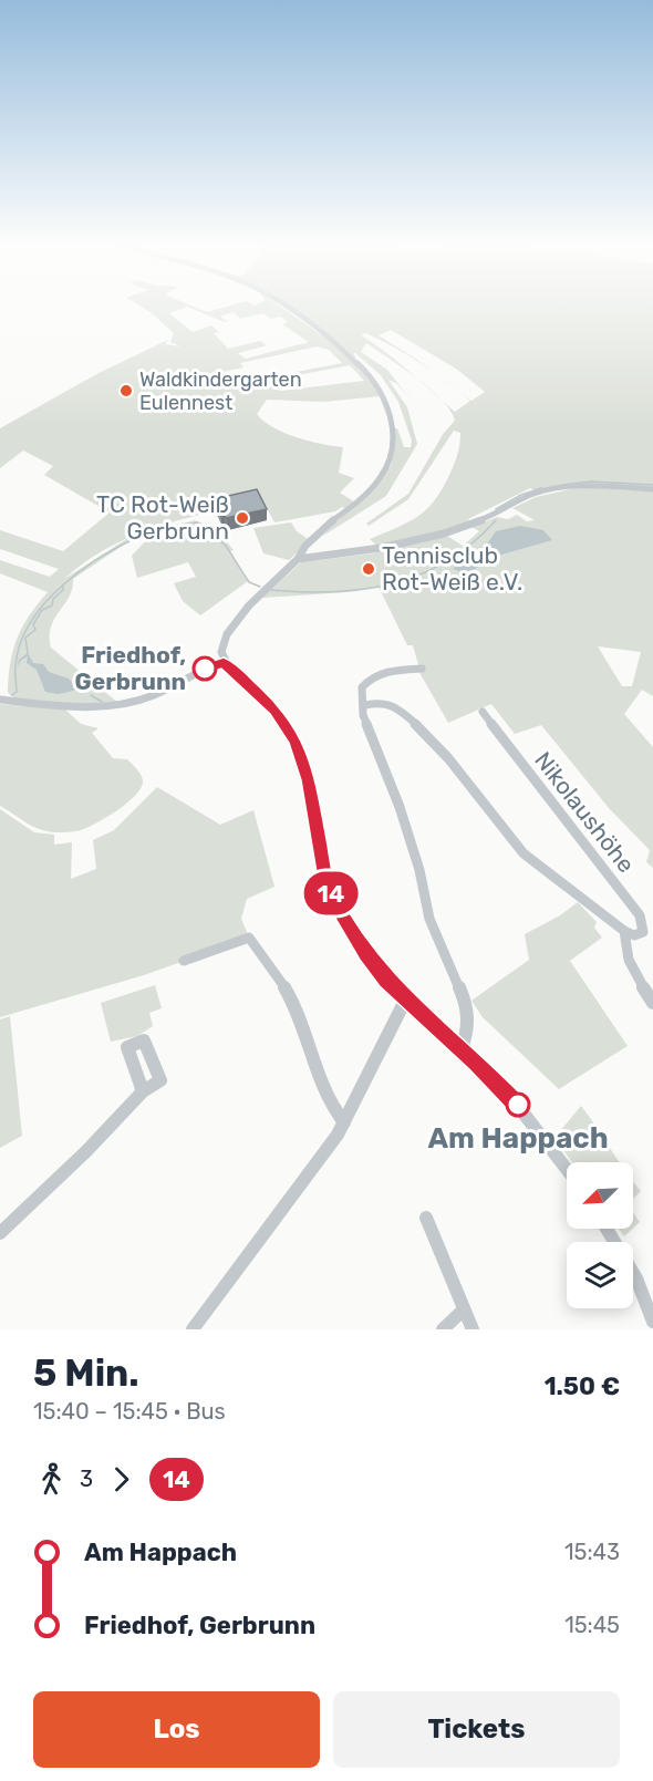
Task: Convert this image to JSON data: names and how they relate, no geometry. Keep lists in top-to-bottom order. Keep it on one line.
{"streets":{"street":["Nikolaushöhe"]},"places":["Waldkindergarten Eulennest","TC Rot-Weiß Gerbrunn","Tennisclub Rot-Weiß e.V.","Friedhof, Gerbrunn","Am Happach"],"lines":["bus line 14"],"north":"bottom left","page":{"on_map":"14","heading":["5 Min.","15:40 – 15:45 · Bus","1.50 €"],"legs":["3","14"],"list":[{"name":"Am Happach","value":"15:43"},{"name":"Friedhof, Gerbrunn","value":"15:45"}],"buttons":["Los","Tickets"]}}
